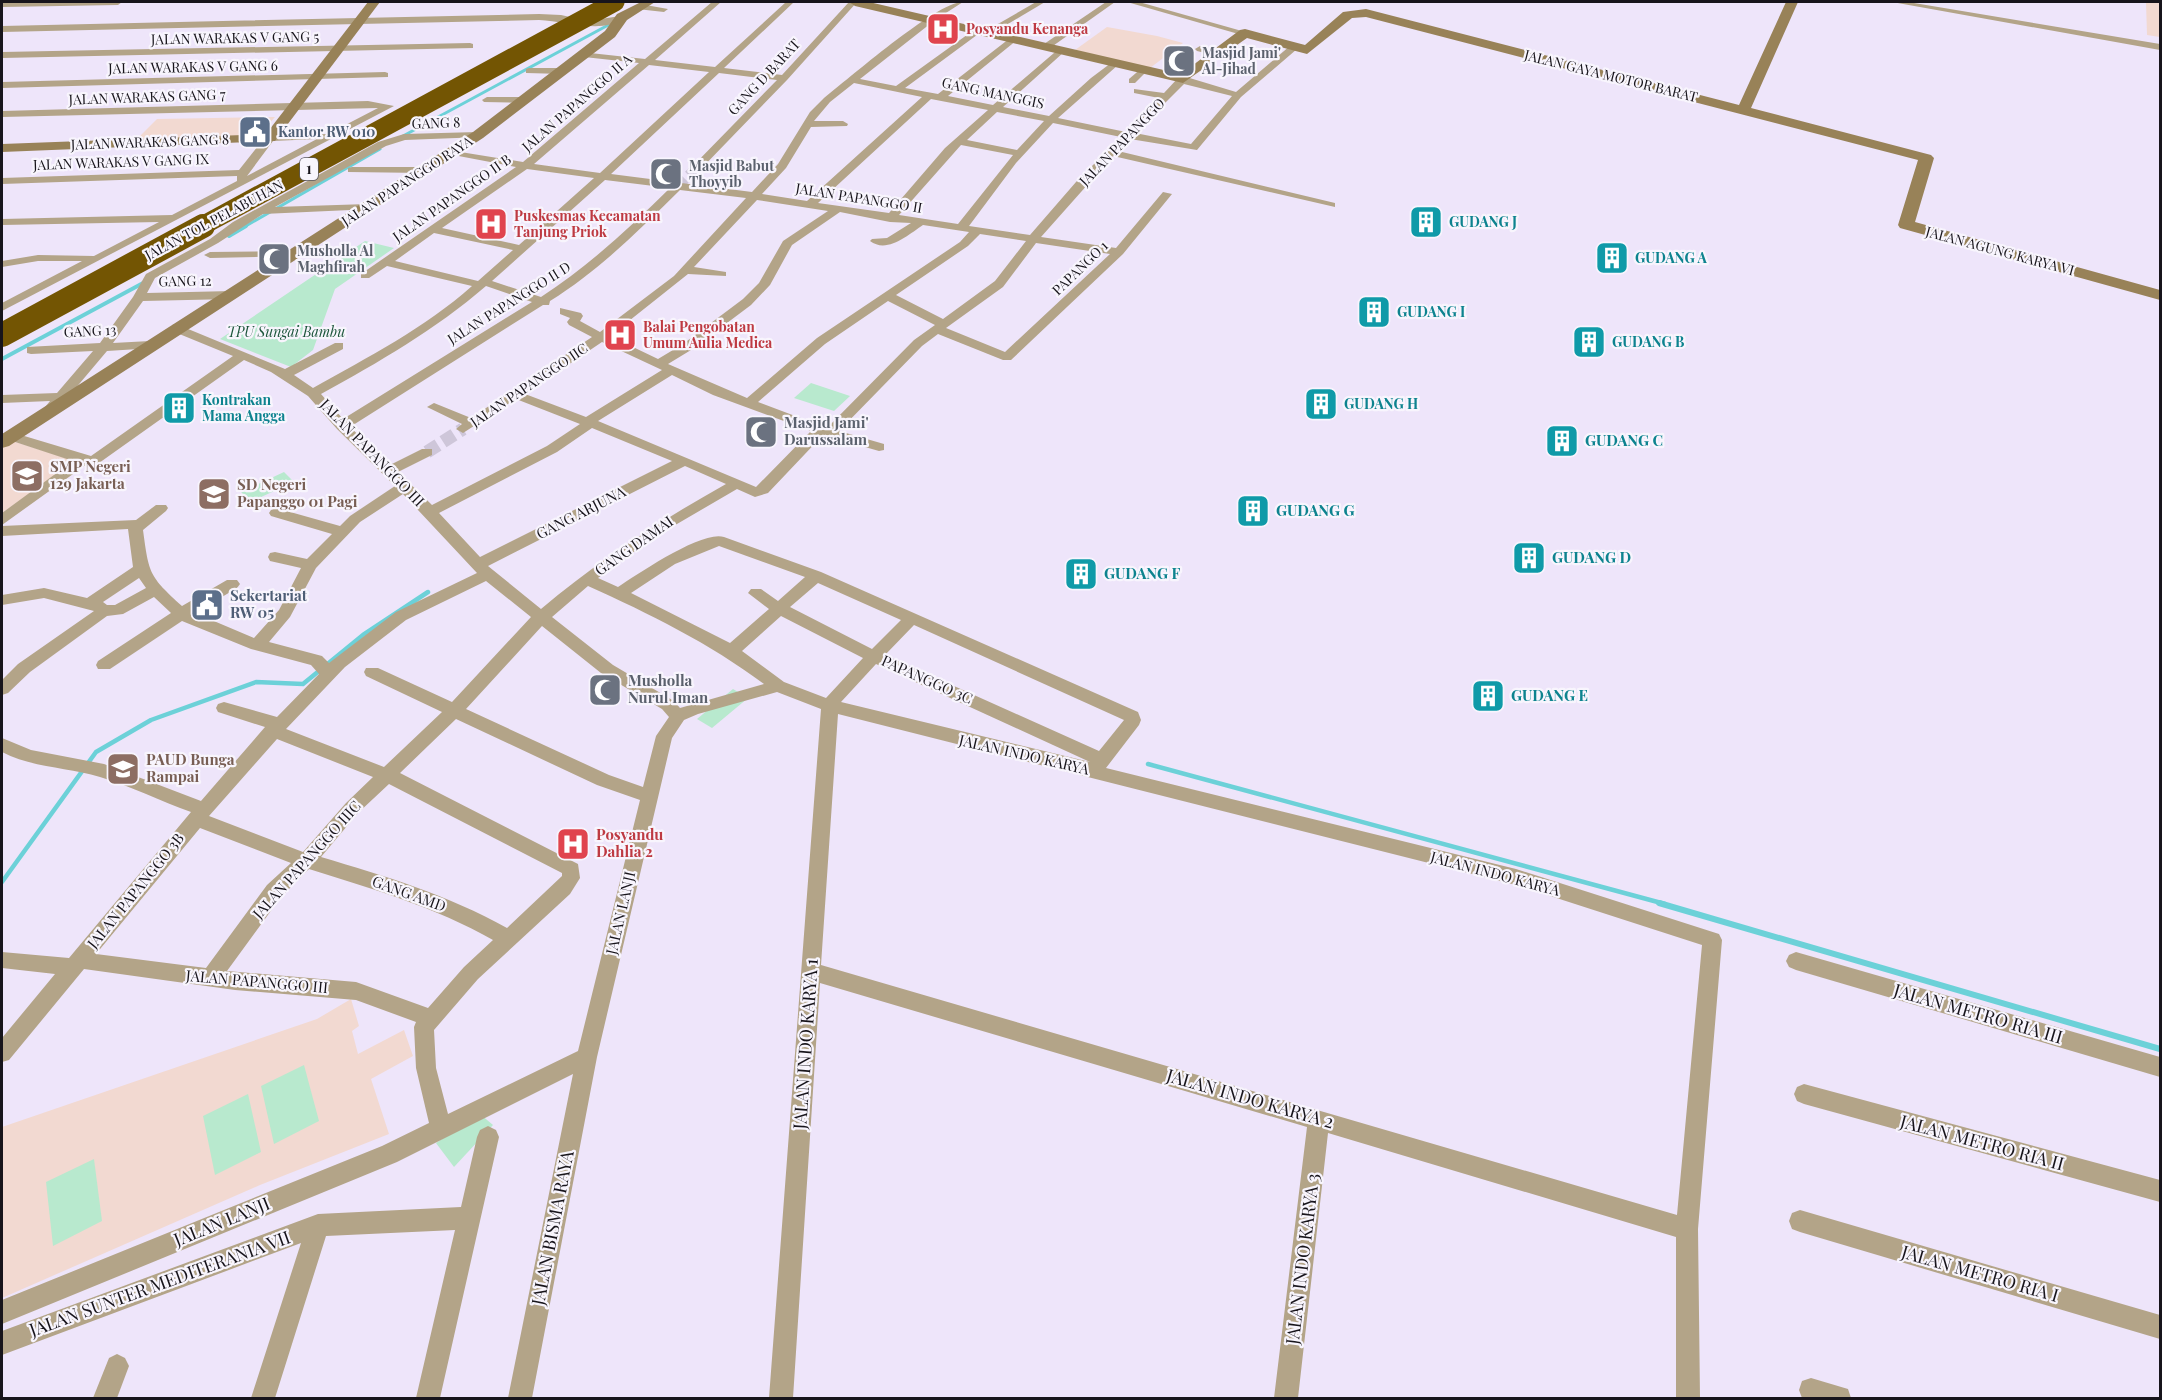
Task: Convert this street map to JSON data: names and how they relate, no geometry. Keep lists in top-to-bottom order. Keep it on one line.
{"streets":{"highway":["1","JALAN TOL PELABUHAN"],"street":["JALAN WARAKAS V GANG 5","JALAN WARAKAS V GANG 6","JALAN GAYA MOTOR BARAT","GANG D BARAT","GANG MANGGIS","JALAN WARAKAS GANG 7","JALAN PAPANGGO II A","GANG 8","JALAN WARAKAS GANG 8","JALAN PAPANGGO","JALAN WARAKAS V GANG IX","JALAN PAPANGGO RAYA","JALAN PAPANGGO II B","JALAN PAPANGGO II","JALAN AGUNG KARYA VI","PAPANGO 1","GANG 12","JALAN PAPANGGO II D","GANG 13","JALAN PAPANGGO IIC","JALAN PAPANGGO III","GANG ARJUNA","GANG DAMAI","PAPANGGO 3C","JALAN INDO KARYA","JALAN PAPANGGO IIIC","JALAN PAPANGGO 3B","GANG AMD","JALAN LANJI","JALAN METRO RIA III","JALAN INDO KARYA 1","JALAN INDO KARYA 2","JALAN METRO RIA II","JALAN BISMA RAYA","JALAN INDO KARYA 3","JALAN METRO RIA I","JALAN SUNTER MEDITERANIA VII"]},"crossings":[["JALAN GAYA MOTOR BARAT","JALAN AGUNG KARYA VI"],["GANG D BARAT","JALAN PAPANGGO II A"],["GANG MANGGIS","JALAN PAPANGGO"],["GANG MANGGIS","JALAN PAPANGGO IIC"],["JALAN WARAKAS GANG 7","JALAN WARAKAS GANG 8"],["JALAN PAPANGGO II A","JALAN PAPANGGO RAYA"],["JALAN PAPANGGO II A","JALAN PAPANGGO II B"],["JALAN PAPANGGO II A","JALAN PAPANGGO II"],["GANG 8","JALAN PAPANGGO RAYA"],["JALAN PAPANGGO","JALAN PAPANGGO II"],["JALAN PAPANGGO","PAPANGO 1"],["JALAN PAPANGGO","GANG DAMAI"],["JALAN PAPANGGO RAYA","JALAN PAPANGGO II"],["JALAN PAPANGGO RAYA","JALAN TOL PELABUHAN"],["JALAN PAPANGGO RAYA","GANG 12"],["JALAN PAPANGGO RAYA","GANG 13"],["JALAN PAPANGGO RAYA","JALAN PAPANGGO III"],["JALAN PAPANGGO II B","JALAN PAPANGGO II"],["JALAN PAPANGGO II","PAPANGO 1"],["JALAN PAPANGGO II","JALAN PAPANGGO II D"],["JALAN PAPANGGO II","JALAN PAPANGGO IIC"],["JALAN PAPANGGO II D","JALAN PAPANGGO III"],["JALAN PAPANGGO III","GANG ARJUNA"],["JALAN PAPANGGO III","GANG DAMAI"],["JALAN PAPANGGO III","JALAN PAPANGGO IIIC"],["JALAN PAPANGGO III","JALAN PAPANGGO 3B"],["JALAN PAPANGGO III","JALAN LANJI"],["GANG ARJUNA","JALAN PAPANGGO 3B"],["GANG DAMAI","JALAN INDO KARYA"],["PAPANGGO 3C","JALAN INDO KARYA"],["JALAN INDO KARYA","JALAN INDO KARYA 1"],["JALAN INDO KARYA","JALAN INDO KARYA 2"],["JALAN PAPANGGO IIIC","GANG AMD"],["JALAN PAPANGGO 3B","GANG AMD"],["JALAN LANJI","JALAN BISMA RAYA"],["JALAN INDO KARYA 1","JALAN INDO KARYA 2"],["JALAN INDO KARYA 2","JALAN INDO KARYA 3"]],"parks":["TPU Sungai Bambu"],"places":{"hospital":["Posyandu Kenanga","Puskesmas Kecamatan Tanjung Priok","Balai Pengobatan Umum Aulia Medica","Posyandu Dahlia 2"],"mosque":["Masjid Jami' Al-Jihad","Masjid Babut Thoyyib","Musholla Al Maghfirah","Masjid Jami' Darussalam","Musholla Nurul Iman"],"public building":["Kantor RW 010","Sekertariat RW 05"],"building":["GUDANG J","GUDANG A","GUDANG I","GUDANG B","GUDANG H","Kontrakan Mama Angga","GUDANG C","GUDANG G","GUDANG D","GUDANG F","GUDANG E"],"school or university":["SMP Negeri 129 Jakarta","SD Negeri Papanggo 01 Pagi","PAUD Bunga Rampai"]}}
